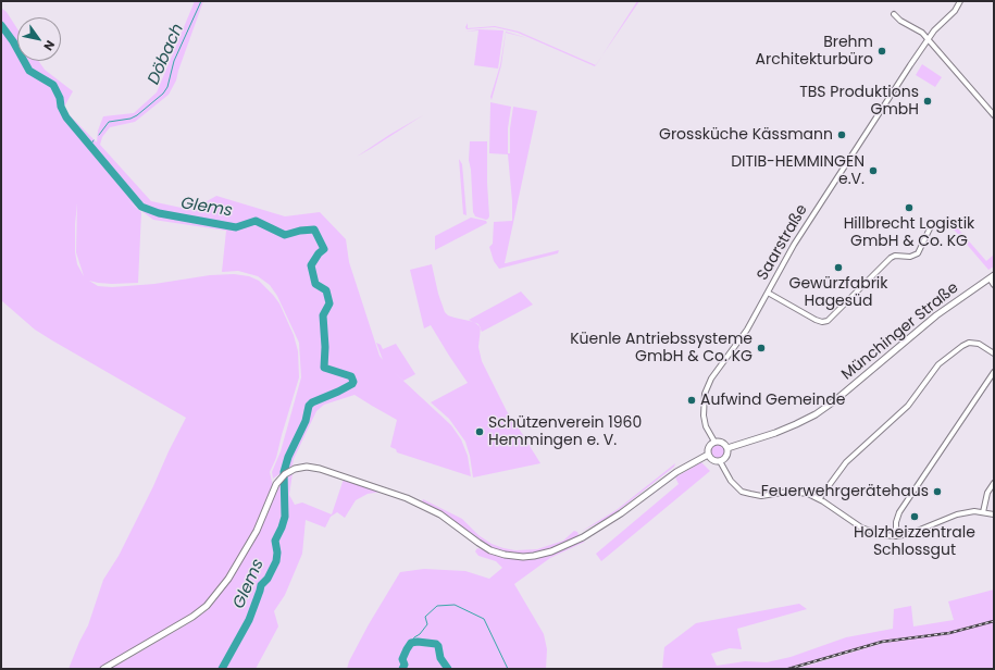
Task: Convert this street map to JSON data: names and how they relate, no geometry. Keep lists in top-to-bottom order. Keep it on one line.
{"streets":{"street":["Saarstraße","Münchinger Straße"]},"crossings":[["Saarstraße","Münchinger Straße"]],"water":["Döbach","Glems"],"places":["Brehm Architekturbüro","TBS Produktions GmbH","Grossküche Kässmann","DITIB-HEMMINGEN e.V.","Hillbrecht Logistik GmbH & Co. KG","Gewürzfabrik Hagesüd","Küenle Antriebssysteme GmbH & Co. KG","Aufwind Gemeinde","Schützenverein 1960 Hemmingen e. V.","Feuerwehrgerätehaus","Holzheizzentrale Schlossgut"],"north":"bottom right"}
